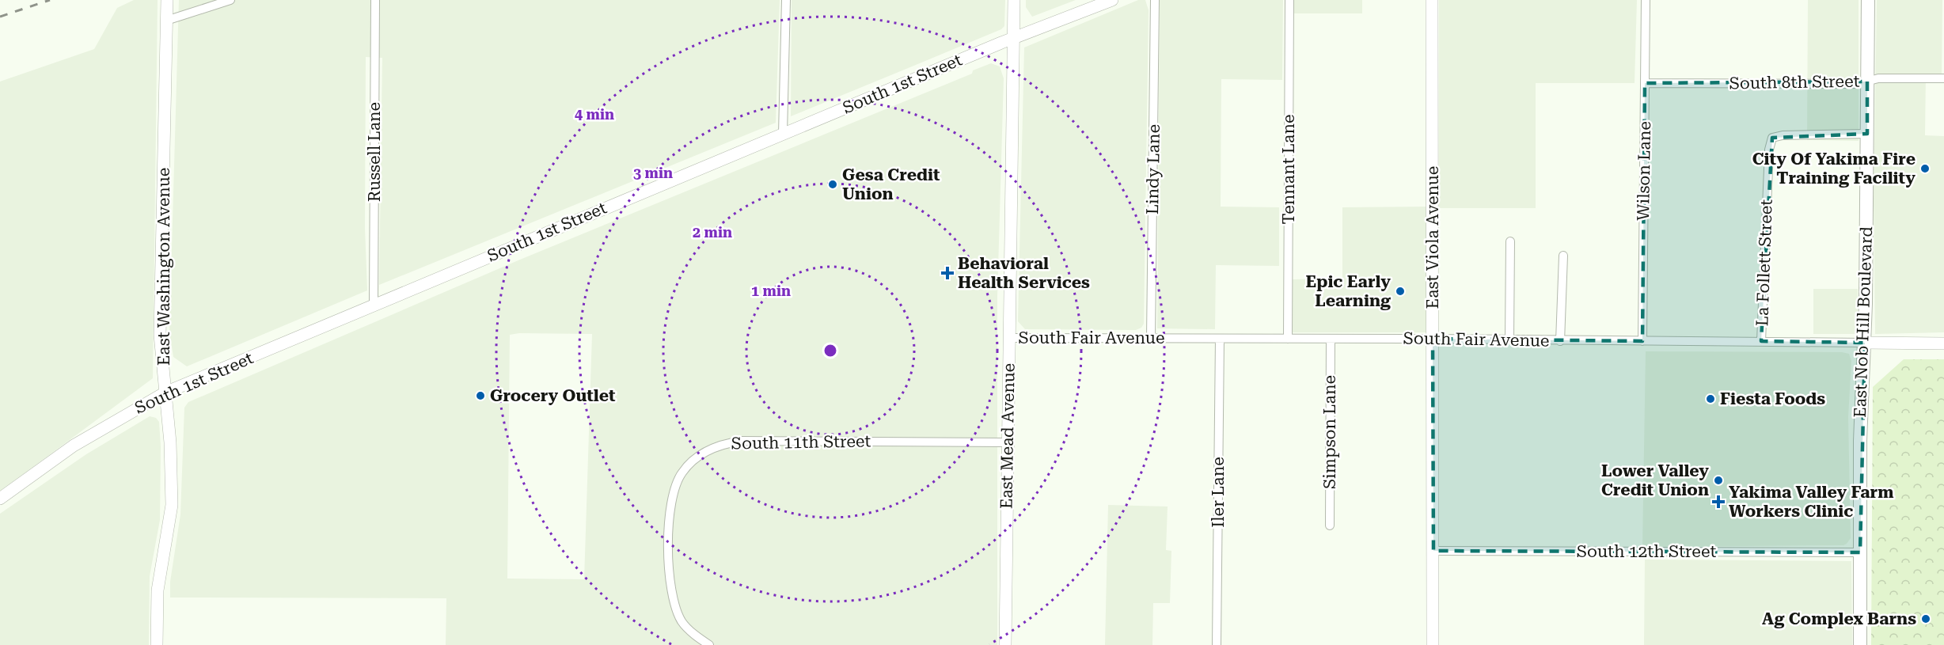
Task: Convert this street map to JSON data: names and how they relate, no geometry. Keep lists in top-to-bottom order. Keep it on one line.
{"streets":{"main road":["East Nob Hill Boulevard"],"street":["South 8th Street","South 1st Street","Russell Lane","Lindy Lane","Tennant Lane","Wilson Lane","East Viola Avenue","La Follett Street","East Washington Avenue","South Fair Avenue","Simpson Lane","East Mead Avenue","South 11th Street","Iler Lane","South 12th Street"]},"crossings":[["South 8th Street","Wilson Lane"],["South 8th Street","East Nob Hill Boulevard"],["South 1st Street","Russell Lane"],["South 1st Street","East Washington Avenue"],["South 1st Street","East Mead Avenue"],["Lindy Lane","South Fair Avenue"],["Tennant Lane","South Fair Avenue"],["Wilson Lane","South Fair Avenue"],["East Viola Avenue","South Fair Avenue"],["East Viola Avenue","South 12th Street"],["La Follett Street","East Nob Hill Boulevard"],["La Follett Street","South Fair Avenue"],["East Nob Hill Boulevard","South Fair Avenue"],["East Nob Hill Boulevard","South 12th Street"],["South Fair Avenue","Simpson Lane"],["South Fair Avenue","East Mead Avenue"],["South Fair Avenue","Iler Lane"],["East Mead Avenue","South 11th Street"]],"places":{"other":["City Of Yakima Fire Training Facility","Gesa Credit Union","Epic Early Learning","Grocery Outlet","Fiesta Foods","Lower Valley Credit Union","Ag Complex Barns"],"health":["Behavioral Health Services","Yakima Valley Farm Workers Clinic"]},"rings":["4 min","3 min","2 min","1 min"]}
